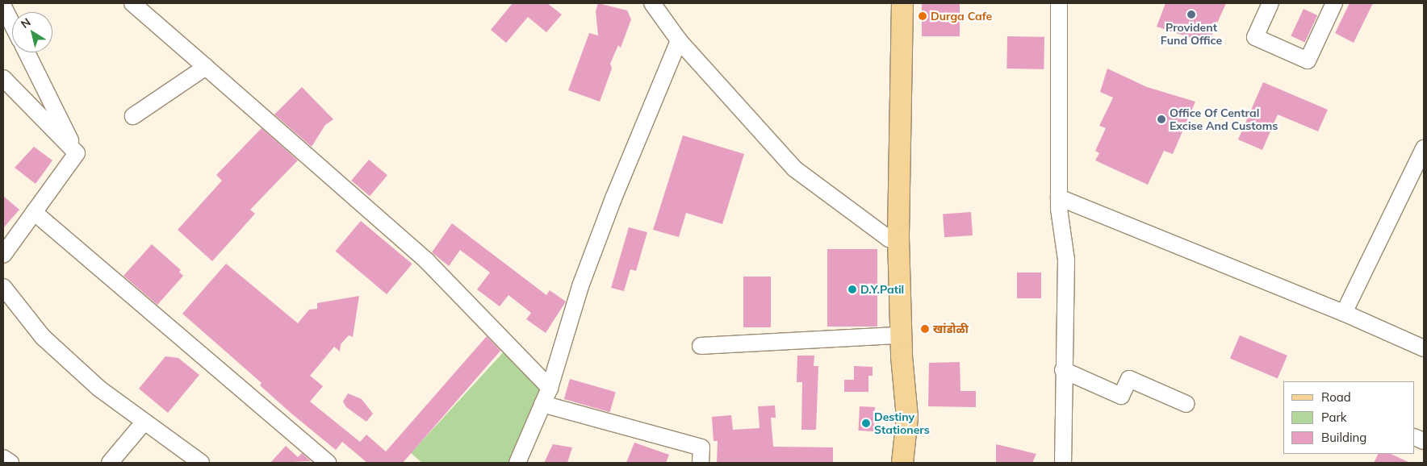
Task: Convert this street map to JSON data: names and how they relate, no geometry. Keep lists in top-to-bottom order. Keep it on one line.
{"places":["Provident Fund Office","Durga Cafe","Office Of Central Excise And Customs","D.Y.Patil","खांडोळी","Destiny Stationers"],"legend":["Road","Park","Building"],"north":"top left"}
